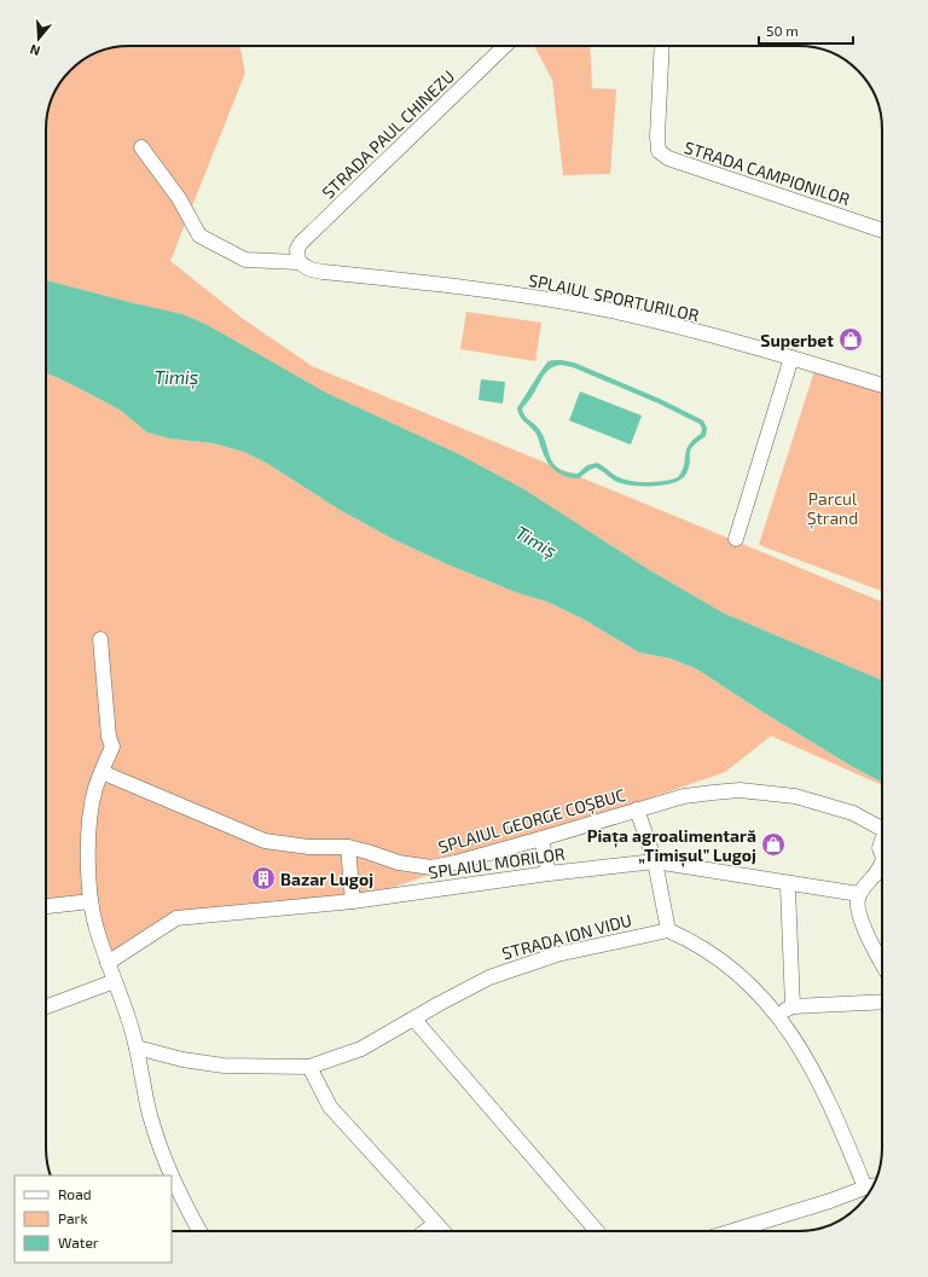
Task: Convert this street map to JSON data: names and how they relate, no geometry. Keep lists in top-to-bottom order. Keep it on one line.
{"streets":{"street":["STRADA PAUL CHINEZU","STRADA CAMPIONILOR","SPLAIUL SPORTURILOR","SPLAIUL GEORGE COȘBUC","SPLAIUL MORILOR","STRADA ION VIDU"]},"crossings":[["STRADA PAUL CHINEZU","SPLAIUL SPORTURILOR"]],"water":["Timiș"],"parks":["Parcul Ștrand"],"places":{"shop":["Superbet","Piața agroalimentară „Timișul” Lugoj"],"building":["Bazar Lugoj"]},"legend":["Road","Park","Water"],"scale_bar":"50 m","north":"bottom"}
